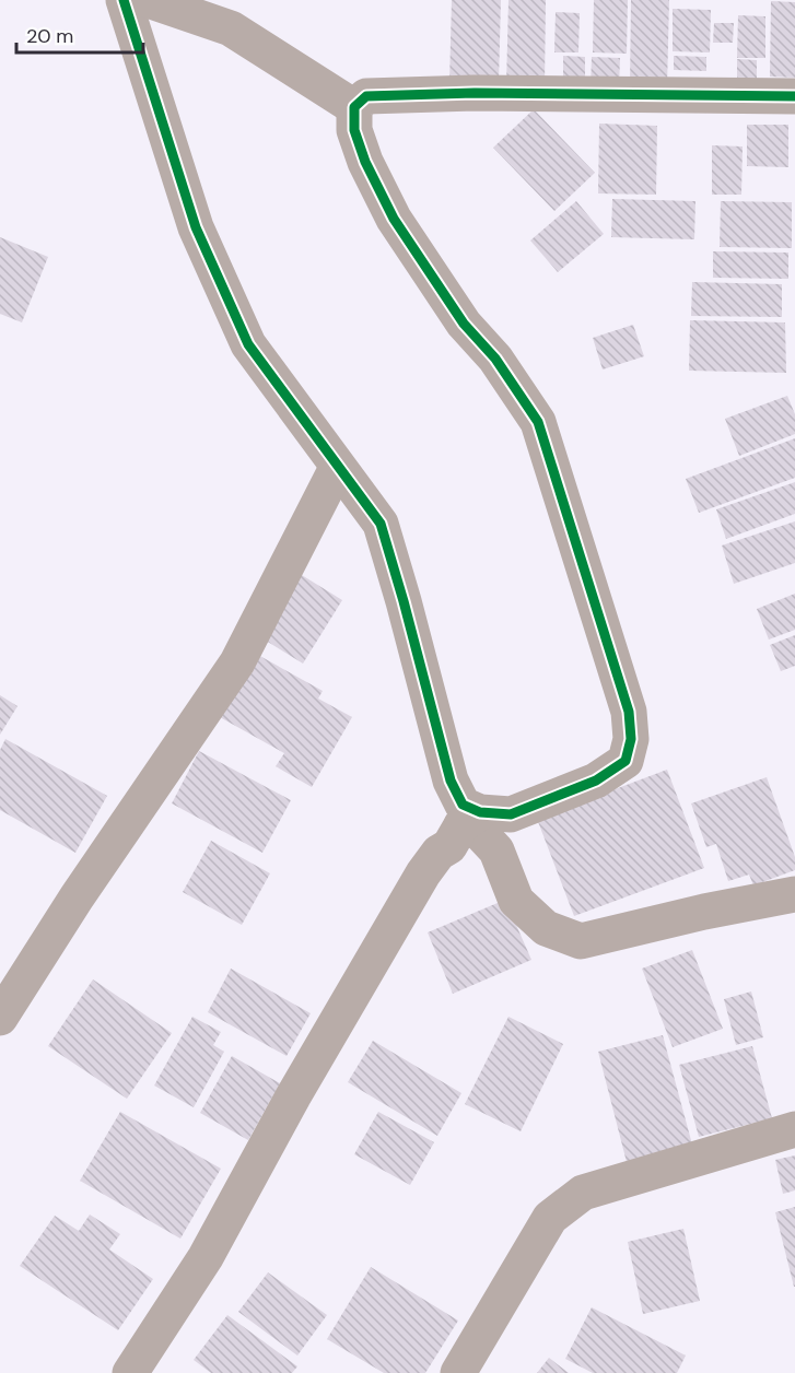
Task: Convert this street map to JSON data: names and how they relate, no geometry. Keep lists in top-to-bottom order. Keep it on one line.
{"scale_bar":"20 m"}
